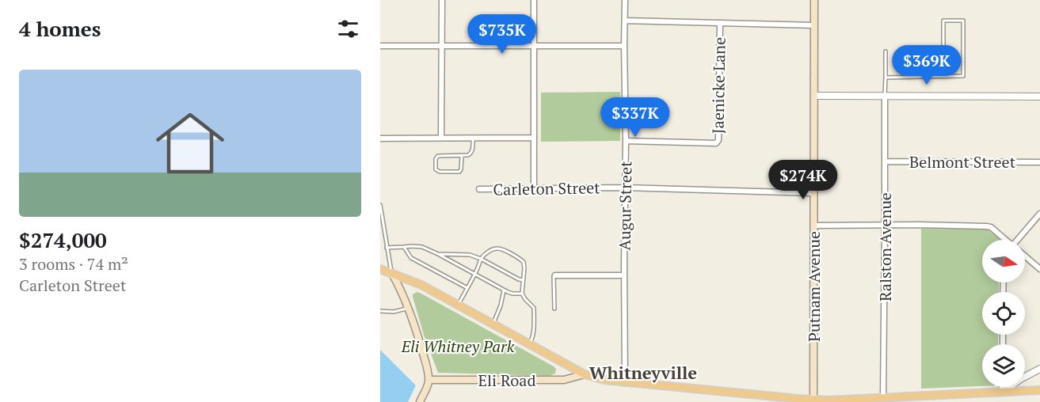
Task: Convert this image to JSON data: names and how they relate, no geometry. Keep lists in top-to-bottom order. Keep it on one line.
{"streets":{"main road":["Putnam Avenue","Eli Road"],"street":["Jaenicke Lane","Belmont Street","Carleton Street","Augur Street","Ralston Avenue"]},"crossings":[["Jaenicke Lane","Augur Street"],["Belmont Street","Ralston Avenue"],["Carleton Street","Augur Street"],["Carleton Street","Putnam Avenue"]],"districts":["Whitneyville"],"parks":["Eli Whitney Park"],"north":"right","page":{"heading":"4 homes","price":["$735K","$369K","$337K","$274K"],"list":[{"name":"$274,000","note":"3 rooms · 74 m² · Carleton Street"}]}}
